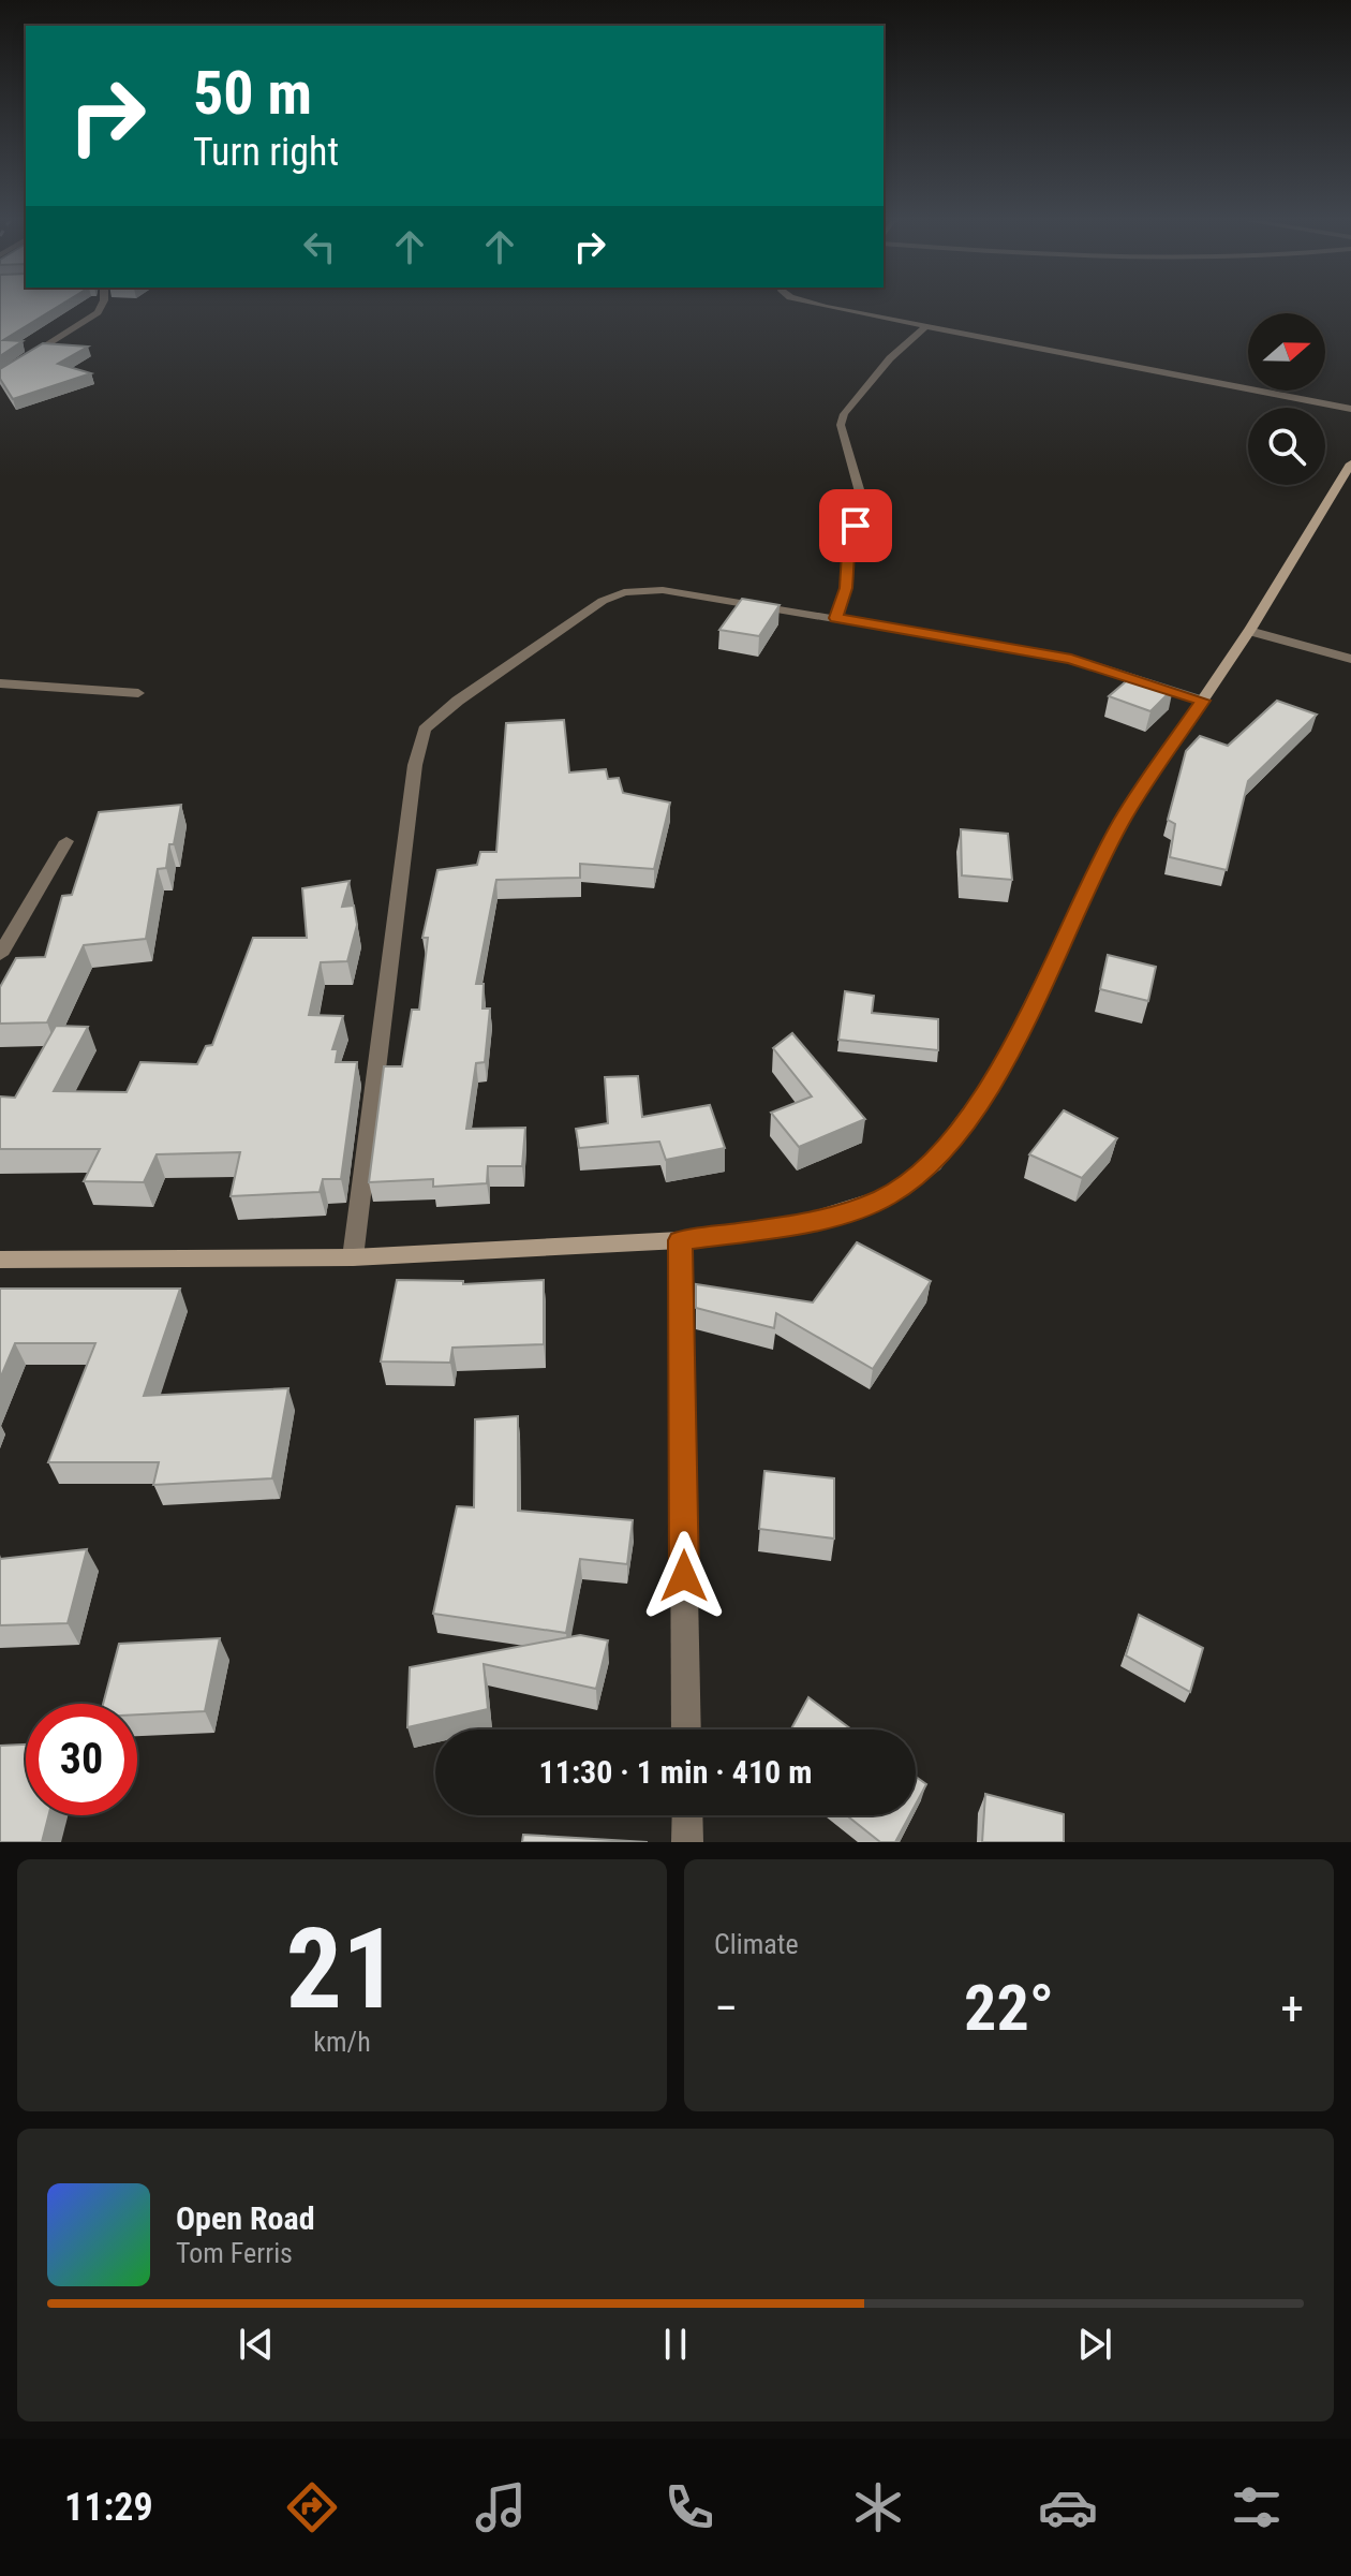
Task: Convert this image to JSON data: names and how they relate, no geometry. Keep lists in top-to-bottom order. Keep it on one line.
{"north":"right","page":{"turn":["50 m","Turn right"],"limit":"30","trip":"11:30 · 1 min · 410 m","tile":[["21","km/h"],"Climate"],"heat":["−","22°","+"],"song":["Open Road","Tom Ferris"],"tabs":"11:29"}}
